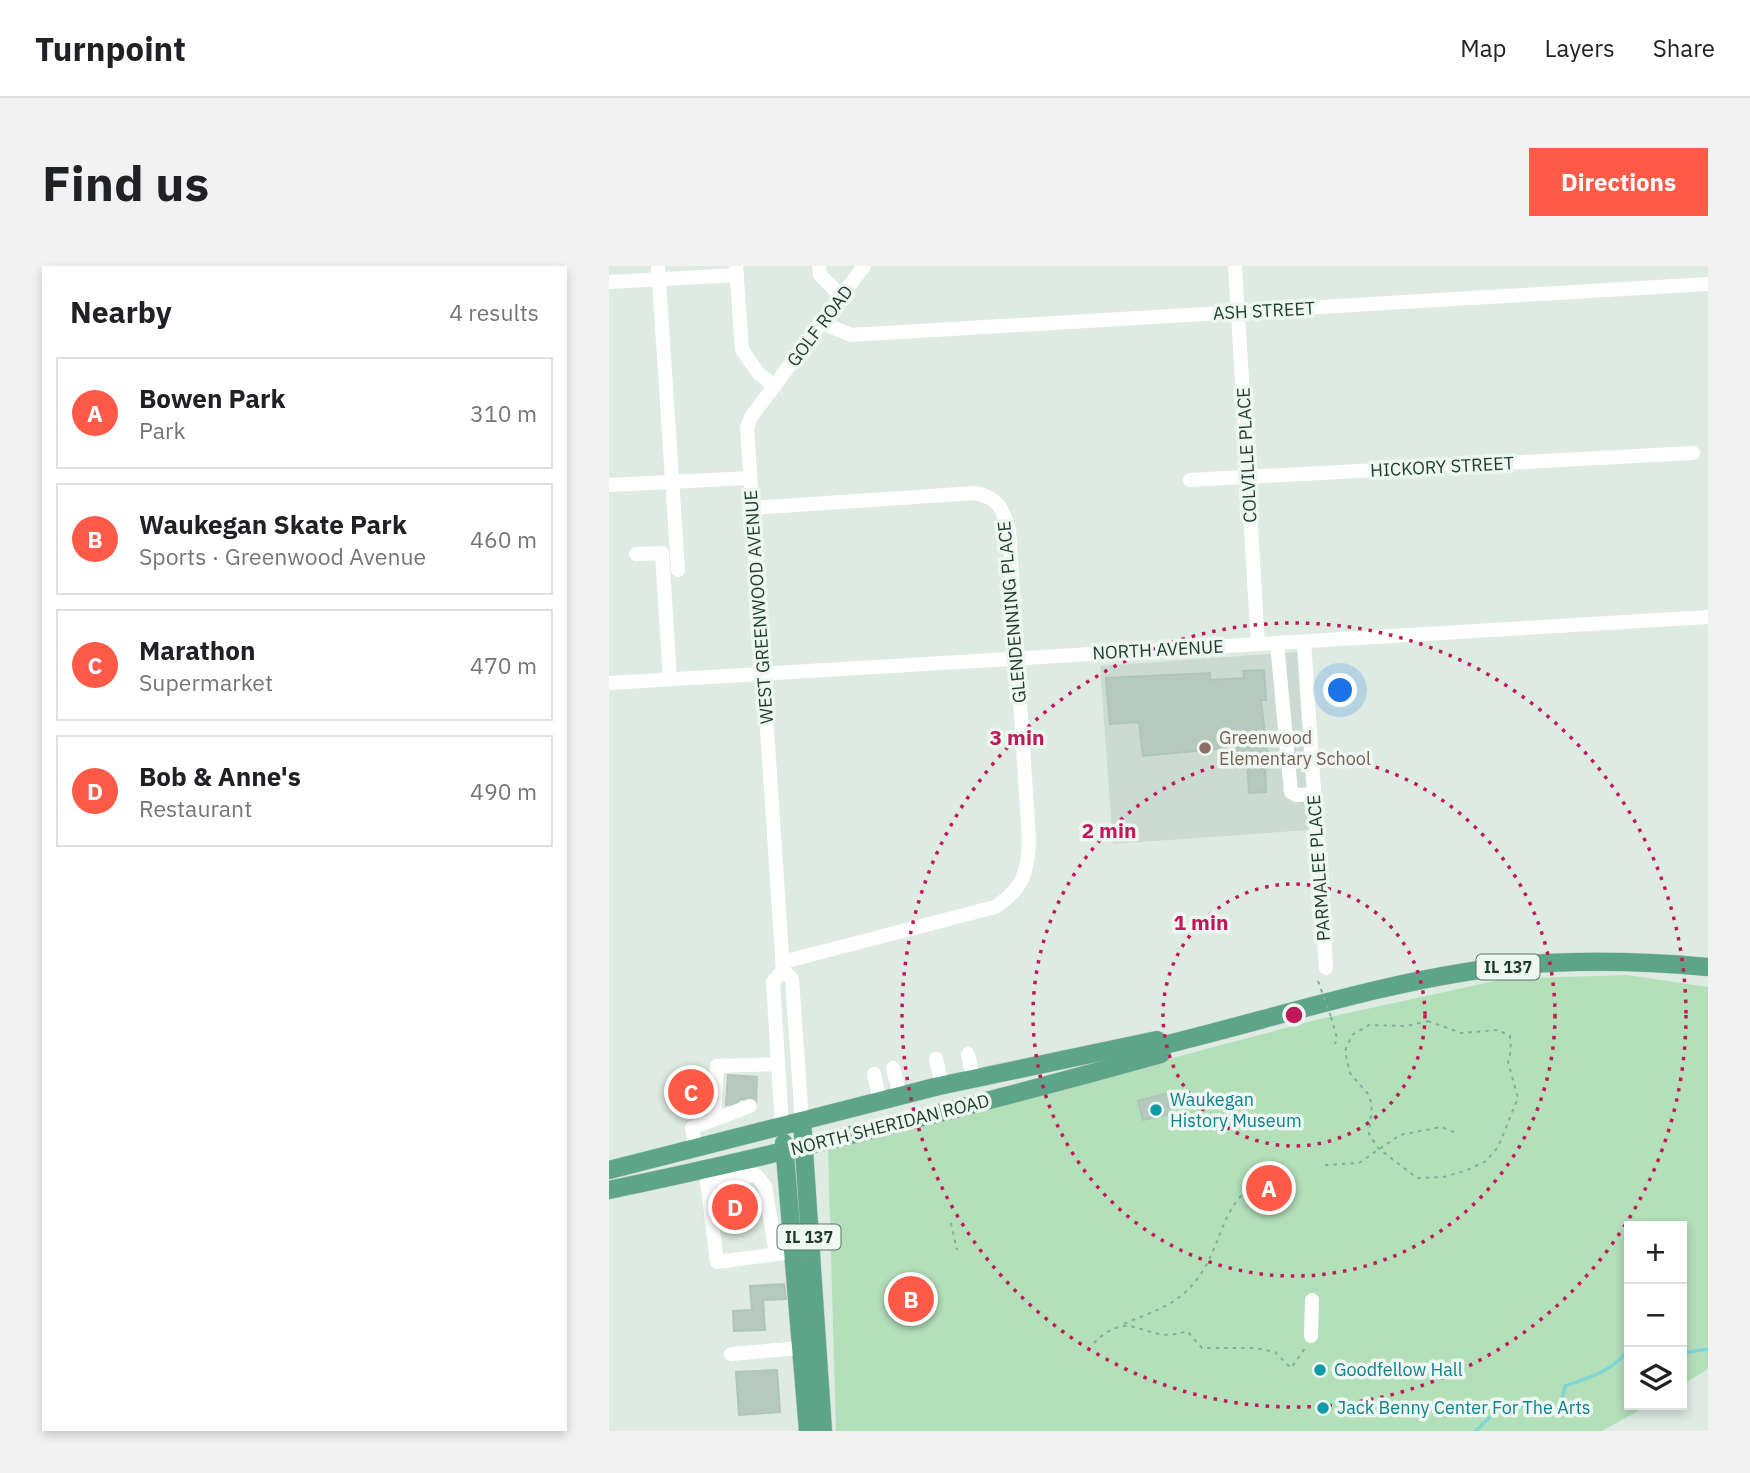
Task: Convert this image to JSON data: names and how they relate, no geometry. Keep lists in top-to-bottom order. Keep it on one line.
{"streets":{"main road":["WEST GREENWOOD AVENUE","IL 137","NORTH SHERIDAN ROAD"],"street":["ASH STREET","GOLF ROAD","COLVILLE PLACE","HICKORY STREET","GLENDENNING PLACE","NORTH AVENUE","PARMALEE PLACE"]},"crossings":[["ASH STREET","GOLF ROAD"],["ASH STREET","COLVILLE PLACE"],["GOLF ROAD","WEST GREENWOOD AVENUE"],["COLVILLE PLACE","HICKORY STREET"],["COLVILLE PLACE","NORTH AVENUE"],["WEST GREENWOOD AVENUE","GLENDENNING PLACE"],["WEST GREENWOOD AVENUE","NORTH AVENUE"],["WEST GREENWOOD AVENUE","NORTH SHERIDAN ROAD"],["GLENDENNING PLACE","NORTH AVENUE"],["NORTH AVENUE","PARMALEE PLACE"],["IL 137","NORTH SHERIDAN ROAD"]],"places":["Greenwood Elementary School","Waukegan History Museum","Goodfellow Hall","Jack Benny Center For The Arts"],"page":{"header":"Turnpoint","nav":["Map","Layers","Share"],"buttons":"Directions","title":"Find us","heading":["Nearby","4 results"],"list":[{"mark":"A","name":"Bowen Park","note":"Park","value":"310 m"},{"mark":"B","name":"Waukegan Skate Park","note":"Sports · Greenwood Avenue","value":"460 m"},{"mark":"C","name":"Marathon","note":"Supermarket","value":"470 m"},{"mark":"D","name":"Bob & Anne's","note":"Restaurant","value":"490 m"}],"pins":["C","A","D","B"],"map_buttons":["+","−"]},"rings":["3 min","2 min","1 min"]}
